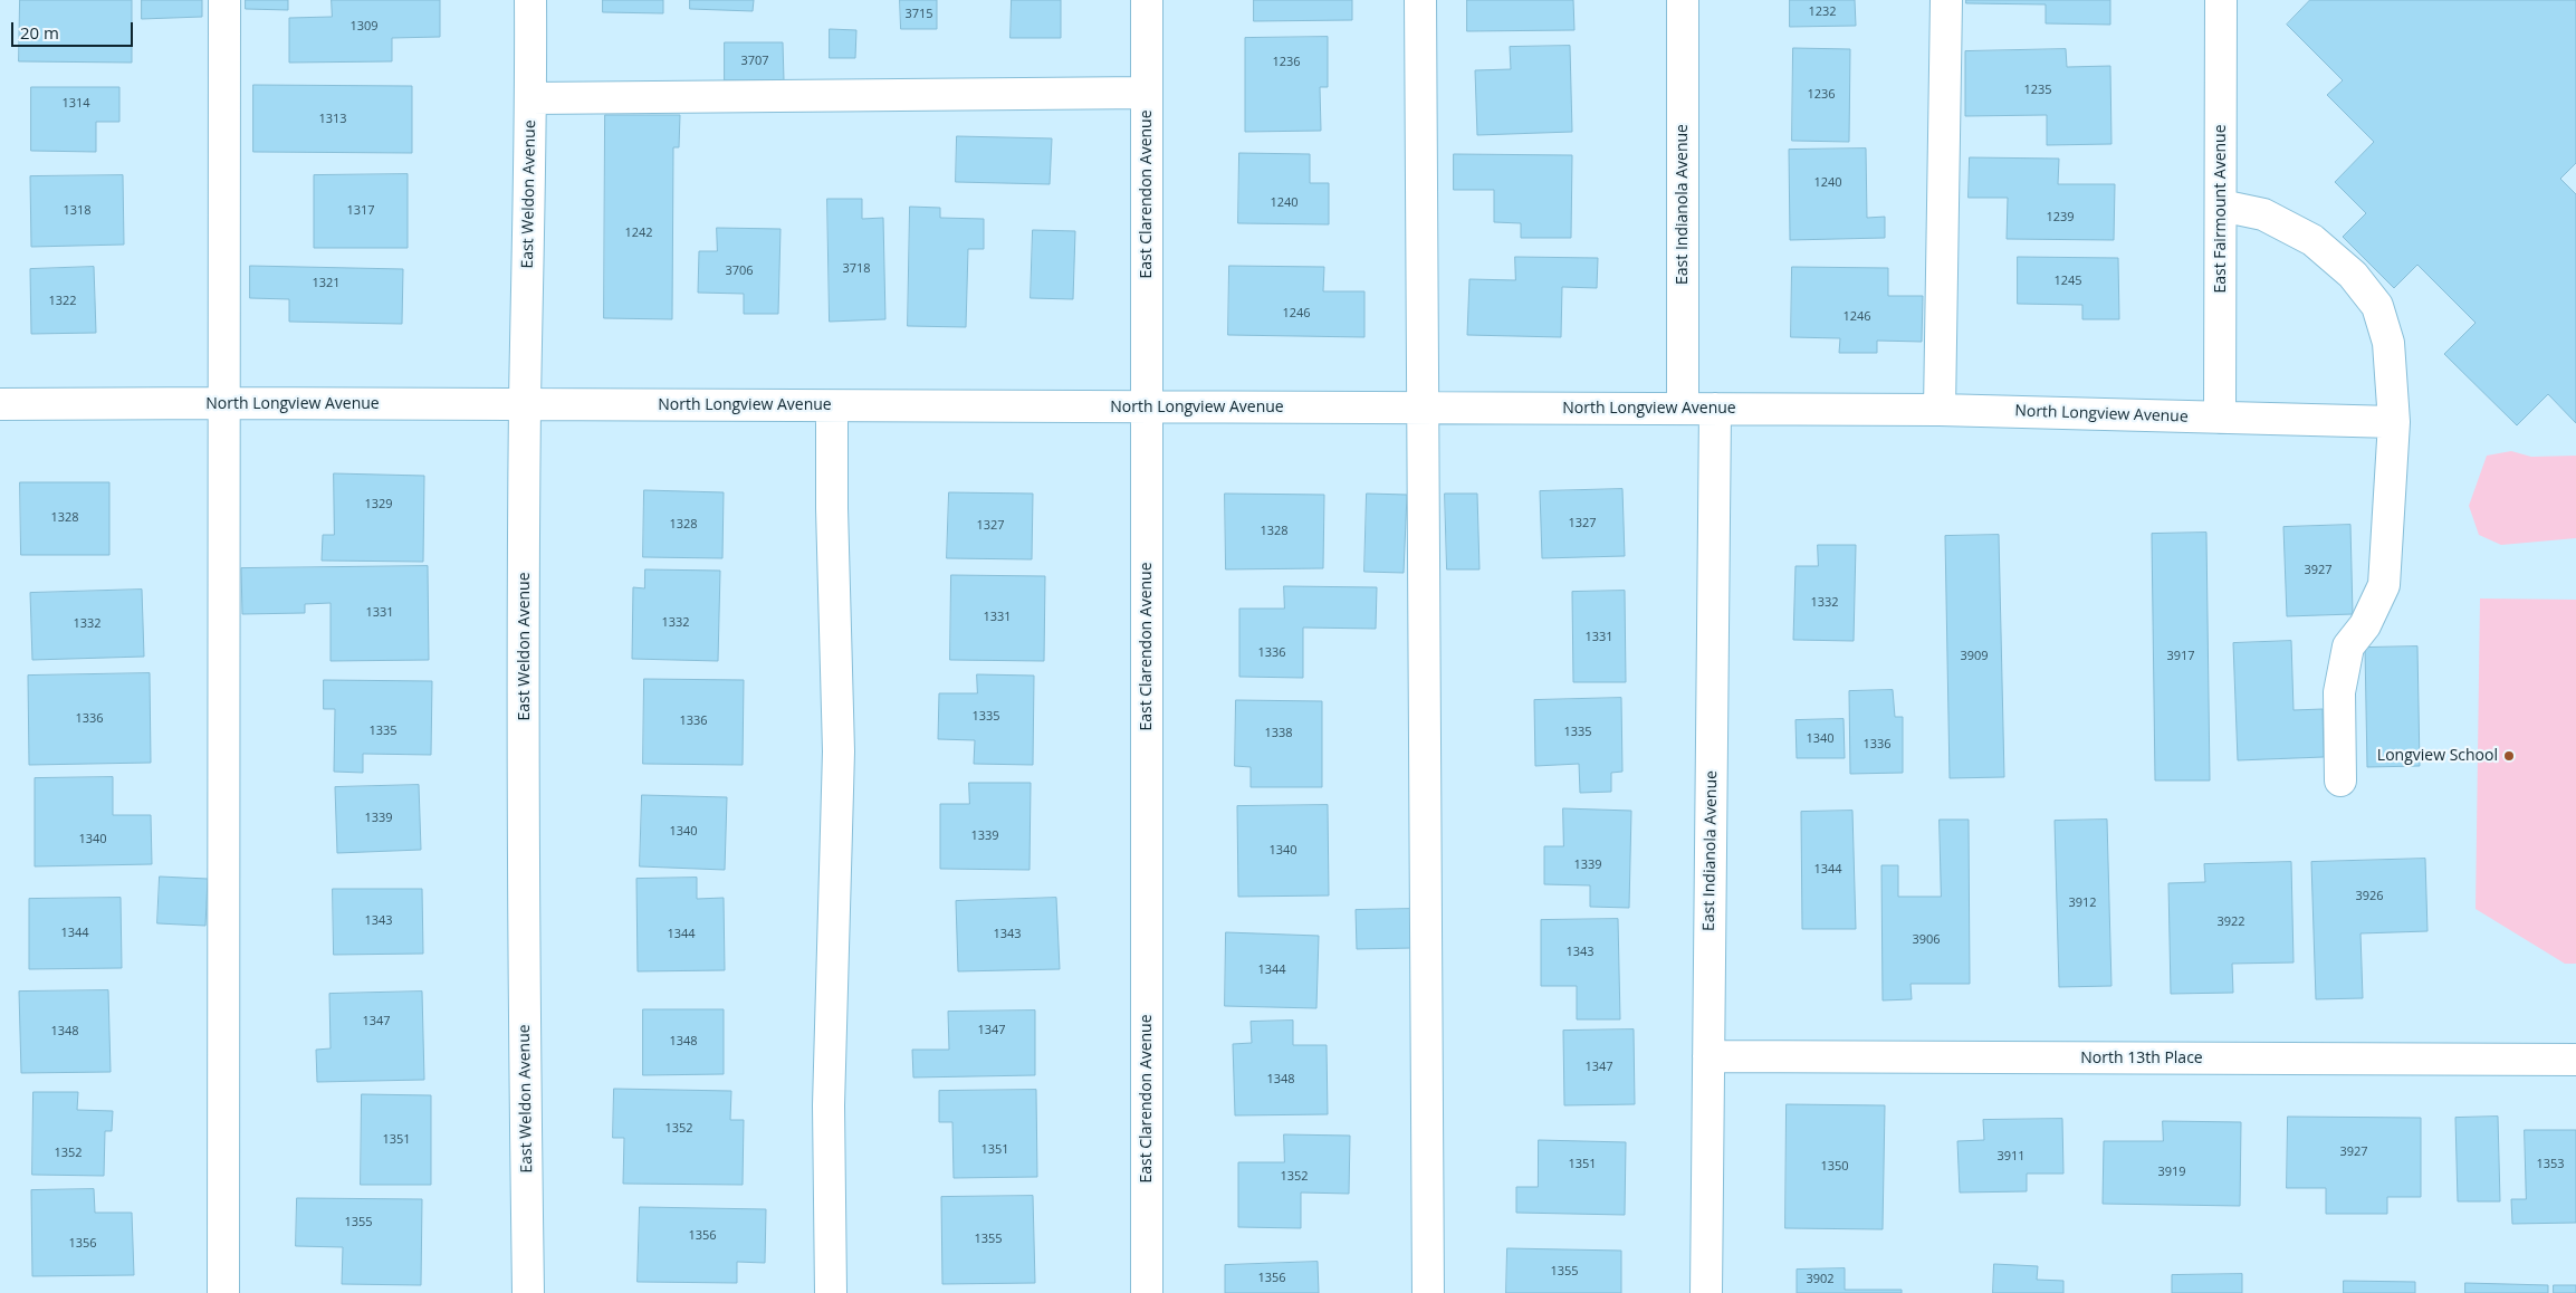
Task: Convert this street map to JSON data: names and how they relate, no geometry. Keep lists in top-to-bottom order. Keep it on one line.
{"streets":{"street":["East Weldon Avenue","East Clarendon Avenue","East Indianola Avenue","East Fairmount Avenue","North Longview Avenue","North 13th Place"]},"crossings":[["East Weldon Avenue","North Longview Avenue"],["East Clarendon Avenue","North Longview Avenue"],["East Indianola Avenue","North Longview Avenue"],["East Indianola Avenue","North 13th Place"],["East Fairmount Avenue","North Longview Avenue"]],"places":["Longview School"],"house_numbers":["1232","3715","1309","3707","1236","1235","1236","1314","1313","1240","1240","1318","1317","1239","1242","3718","3706","1245","1321","1322","1246","1246","1329","1328","1327","1328","1327","1328","3927","1332","1331","1331","1332","1332","1331","1336","3909","3917","1335","1336","1336","1335","1335","1338","1340","1336","1339","1340","1339","1340","1340","1339","1344","3926","3912","1343","3922","1344","1344","1343","3906","1343","1344","1347","1347","1348","1348","1347","1348","1352","1351","1351","3927","1352","3911","1351","1353","1350","3919","1352","1355","1356","1355","1356","1355","1356","3902"],"scale_bar":"20 m"}
